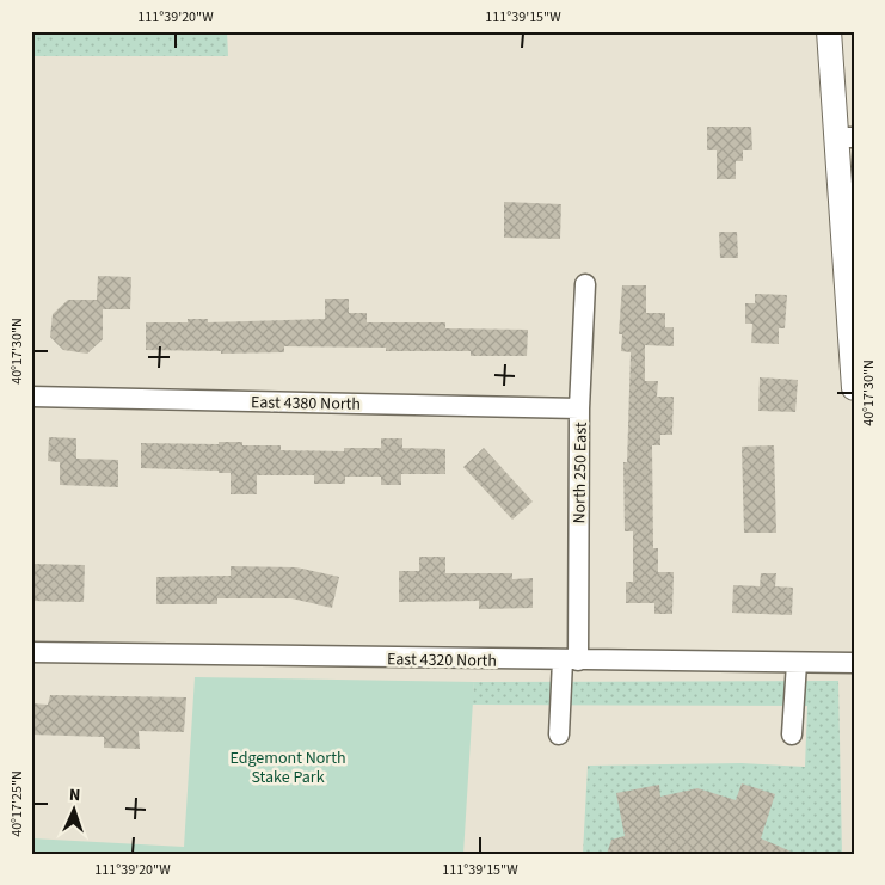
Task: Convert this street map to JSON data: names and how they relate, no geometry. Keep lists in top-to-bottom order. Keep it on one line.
{"streets":{"street":["East 4380 North","North 250 East","East 4320 North"]},"crossings":[["East 4380 North","North 250 East"],["North 250 East","East 4320 North"]],"parks":["Edgemont North Stake Park"],"north":"top","coordinates":["111°39'20\"W","111°39'15\"W","40°17'30\"N","40°17'25\"N"]}
